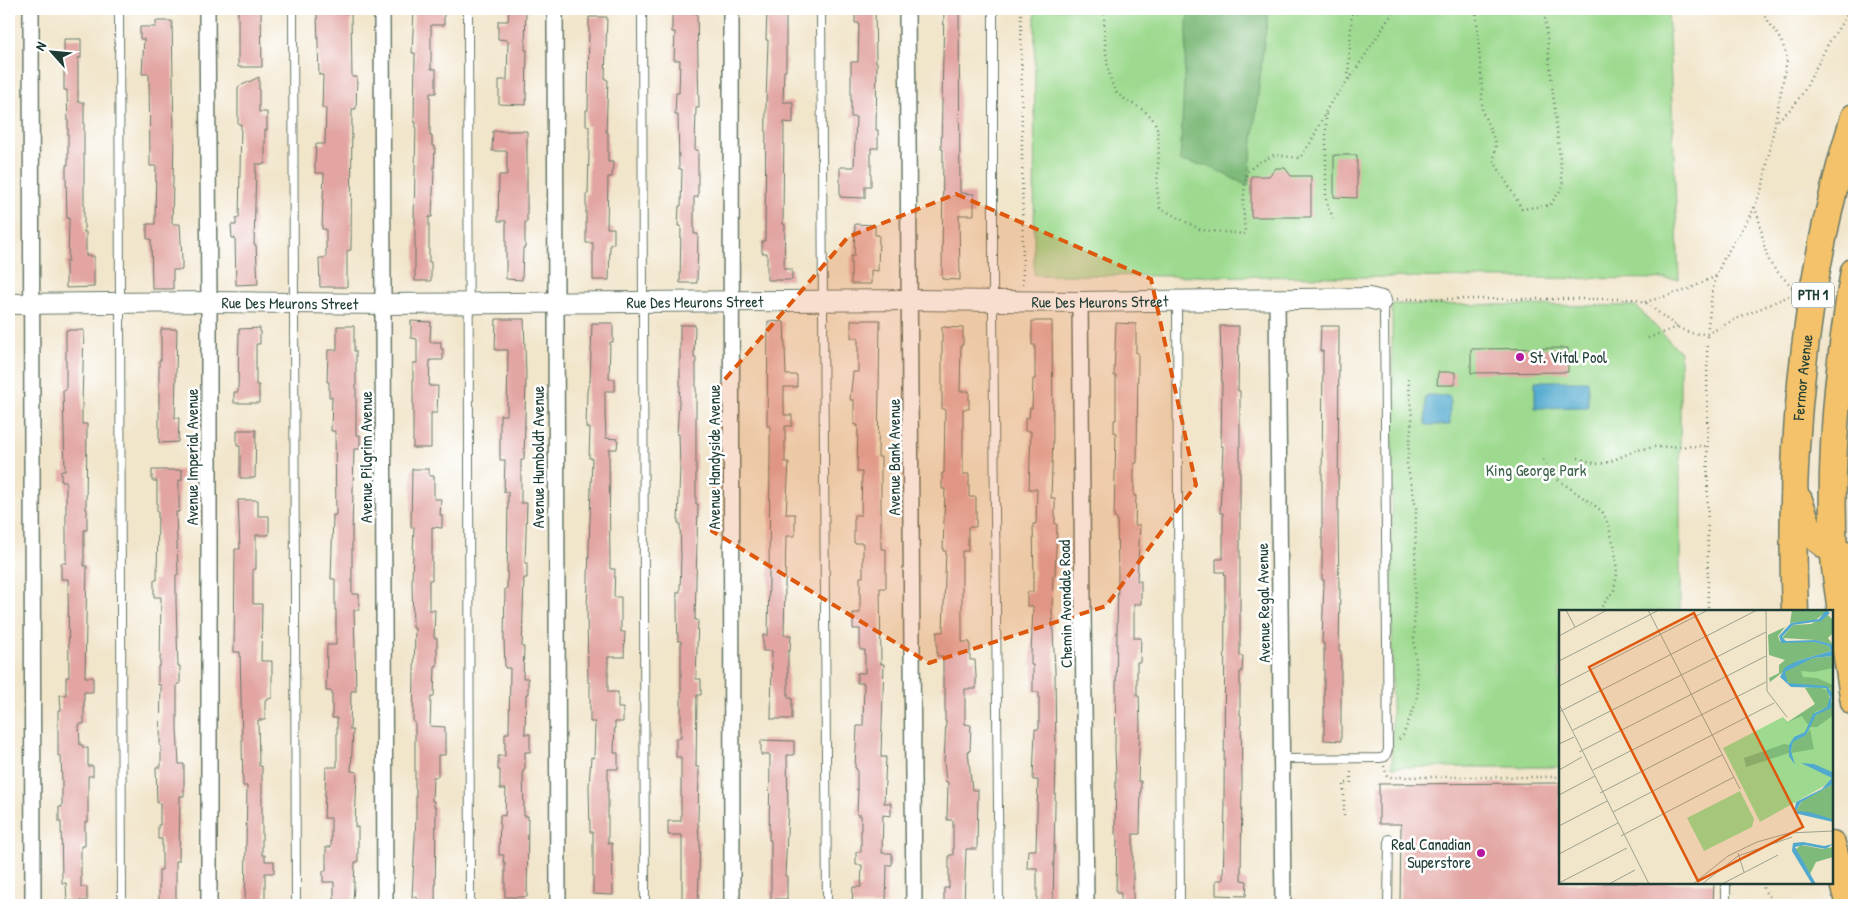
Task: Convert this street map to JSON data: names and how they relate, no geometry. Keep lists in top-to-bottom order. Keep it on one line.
{"streets":{"highway":["PTH 1","Fermor Avenue"],"street":["Rue Des Meurons Street","Avenue Imperial Avenue","Avenue Pilgrim Avenue","Avenue Humboldt Avenue","Avenue Handyside Avenue","Avenue Bank Avenue","Avenue Regal Avenue","Chemin Avondale Road"]},"crossings":[["Rue Des Meurons Street","Avenue Imperial Avenue"],["Rue Des Meurons Street","Avenue Pilgrim Avenue"],["Rue Des Meurons Street","Avenue Humboldt Avenue"],["Rue Des Meurons Street","Avenue Handyside Avenue"],["Rue Des Meurons Street","Avenue Bank Avenue"],["Rue Des Meurons Street","Avenue Regal Avenue"],["Rue Des Meurons Street","Chemin Avondale Road"]],"parks":["King George Park"],"places":["St. Vital Pool","Real Canadian Superstore"],"north":"top left"}
